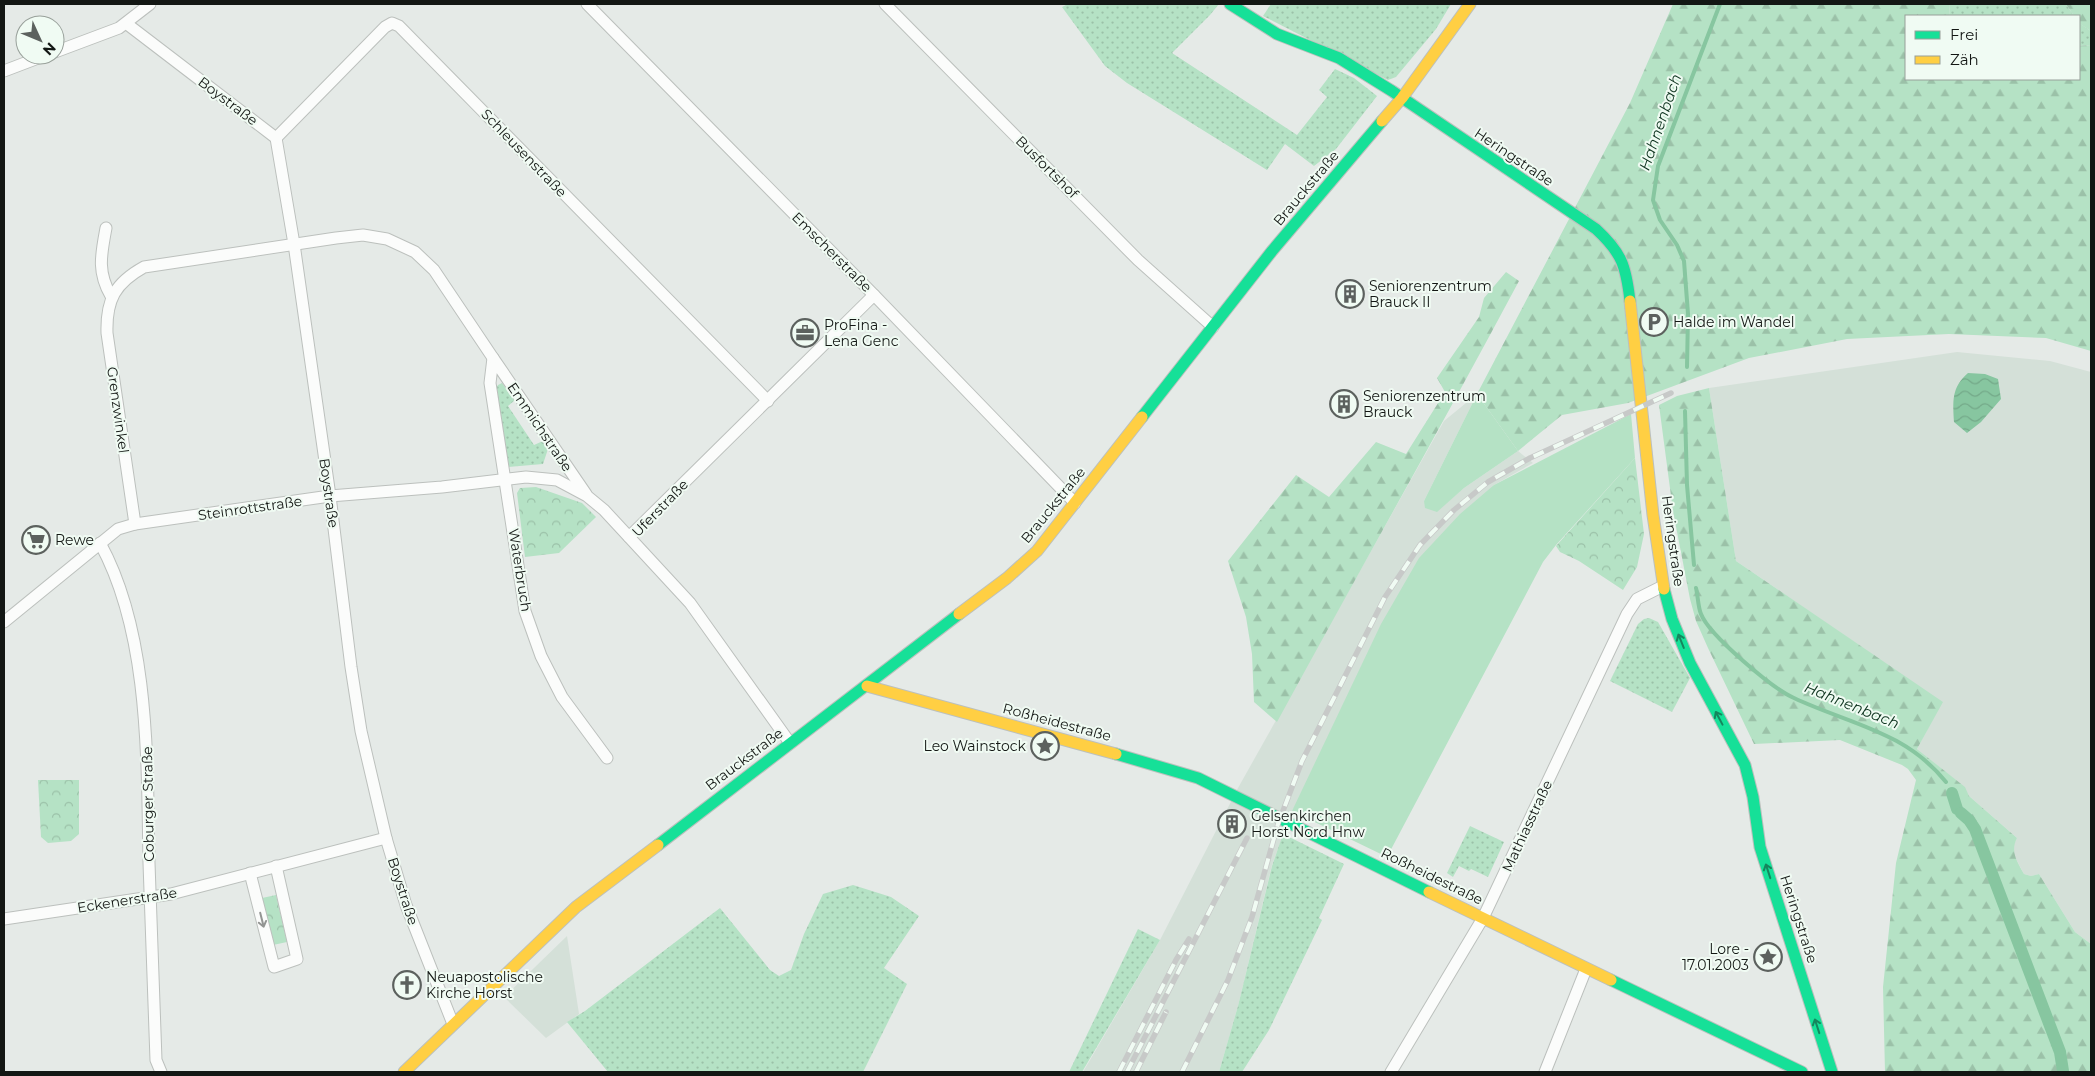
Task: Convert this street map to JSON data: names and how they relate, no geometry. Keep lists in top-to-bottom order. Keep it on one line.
{"streets":{"street":["Boystraße","Schleusenstraße","Heringstraße","Busfortshof","Brauckstraße","Emscherstraße","Grenzwinkel","Emmichstraße","Steinrottstraße","Uferstraße","Waterbruch","Roßheidestraße","Coburger Straße","Mathiasstraße","Eckenerstraße"]},"crossings":[["Boystraße","Schleusenstraße"],["Boystraße","Brauckstraße"],["Boystraße","Emmichstraße"],["Boystraße","Steinrottstraße"],["Boystraße","Eckenerstraße"],["Schleusenstraße","Uferstraße"],["Heringstraße","Brauckstraße"],["Heringstraße","Mathiasstraße"],["Busfortshof","Brauckstraße"],["Brauckstraße","Emscherstraße"],["Brauckstraße","Uferstraße"],["Brauckstraße","Roßheidestraße"],["Emscherstraße","Uferstraße"],["Grenzwinkel","Steinrottstraße"],["Emmichstraße","Steinrottstraße"],["Emmichstraße","Waterbruch"],["Steinrottstraße","Uferstraße"],["Steinrottstraße","Waterbruch"],["Steinrottstraße","Coburger Straße"],["Roßheidestraße","Mathiasstraße"],["Coburger Straße","Eckenerstraße"]],"one_way":["Heringstraße"],"water":["Hahnenbach"],"places":{"building":["Seniorenzentrum Brauck II","Seniorenzentrum Brauck","Gelsenkirchen Horst Nord Hnw"],"parking":["Halde im Wandel"],"office":["ProFina - Lena Genc"],"supermarket":["Rewe"],"place":["Leo Wainstock","Lore - 17.01.2003"],"church":["Neuapostolische Kirche Horst"]},"legend":["Frei","Zäh"],"north":"bottom right"}
